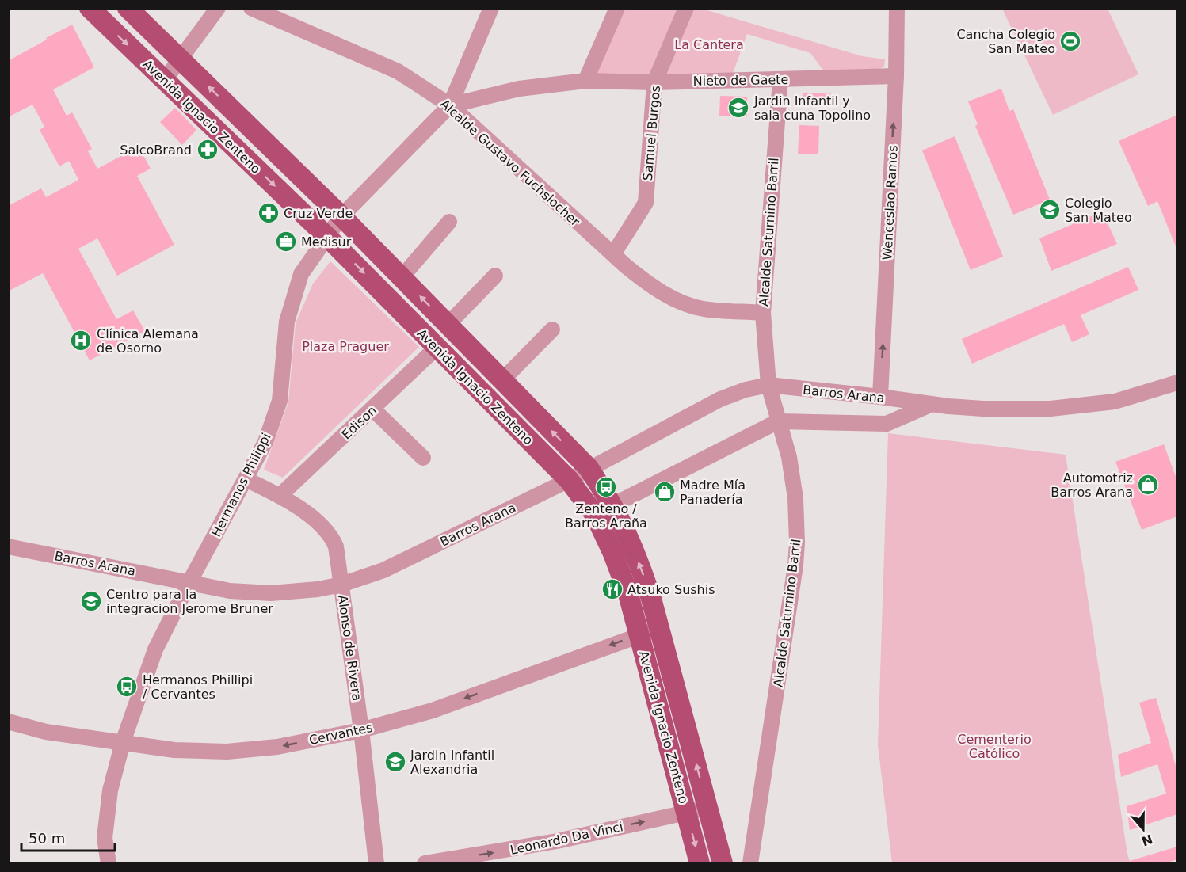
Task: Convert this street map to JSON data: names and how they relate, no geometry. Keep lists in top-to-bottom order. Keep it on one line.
{"streets":{"main road":["Avenida Ignacio Zenteno"],"street":["Nieto de Gaete","Samuel Burgos","Alcalde Gustavo Fuchslocher","Wenceslao Ramos","Alcalde Saturnino Barril","Barros Arana","Edison","Hermanos Philippi","Alonso de Rivera","Cervantes","Leonardo Da Vinci"]},"crossings":[["Nieto de Gaete","Samuel Burgos"],["Nieto de Gaete","Wenceslao Ramos"],["Nieto de Gaete","Alcalde Saturnino Barril"],["Avenida Ignacio Zenteno","Barros Arana"],["Avenida Ignacio Zenteno","Edison"],["Avenida Ignacio Zenteno","Hermanos Philippi"],["Avenida Ignacio Zenteno","Cervantes"],["Avenida Ignacio Zenteno","Leonardo Da Vinci"],["Samuel Burgos","Alcalde Gustavo Fuchslocher"],["Alcalde Gustavo Fuchslocher","Alcalde Saturnino Barril"],["Alcalde Gustavo Fuchslocher","Hermanos Philippi"],["Wenceslao Ramos","Barros Arana"],["Alcalde Saturnino Barril","Barros Arana"],["Barros Arana","Hermanos Philippi"],["Barros Arana","Alonso de Rivera"],["Edison","Alonso de Rivera"],["Hermanos Philippi","Alonso de Rivera"],["Hermanos Philippi","Cervantes"],["Alonso de Rivera","Cervantes"]],"one_way":["Wenceslao Ramos","Cervantes","Leonardo Da Vinci"],"parks":["La Cantera","Plaza Praguer","Cementerio Católico"],"places":{"sports":["Cancha Colegio San Mateo"],"school or university":["Jardin Infantil y sala cuna Topolino","Colegio San Mateo","Centro para la integracion Jerome Bruner","Jardin Infantil Alexandria"],"pharmacy":["SalcoBrand","Cruz Verde"],"office":["Medisur"],"hospital":["Clínica Alemana de Osorno"],"shop":["Automotriz Barros Arana","Madre Mía Panadería"],"bus stop":["Zenteno / Barros Araña","Hermanos Phillipi / Cervantes"],"restaurant":["Atsuko Sushis"]},"scale_bar":"50 m","north":"bottom"}
